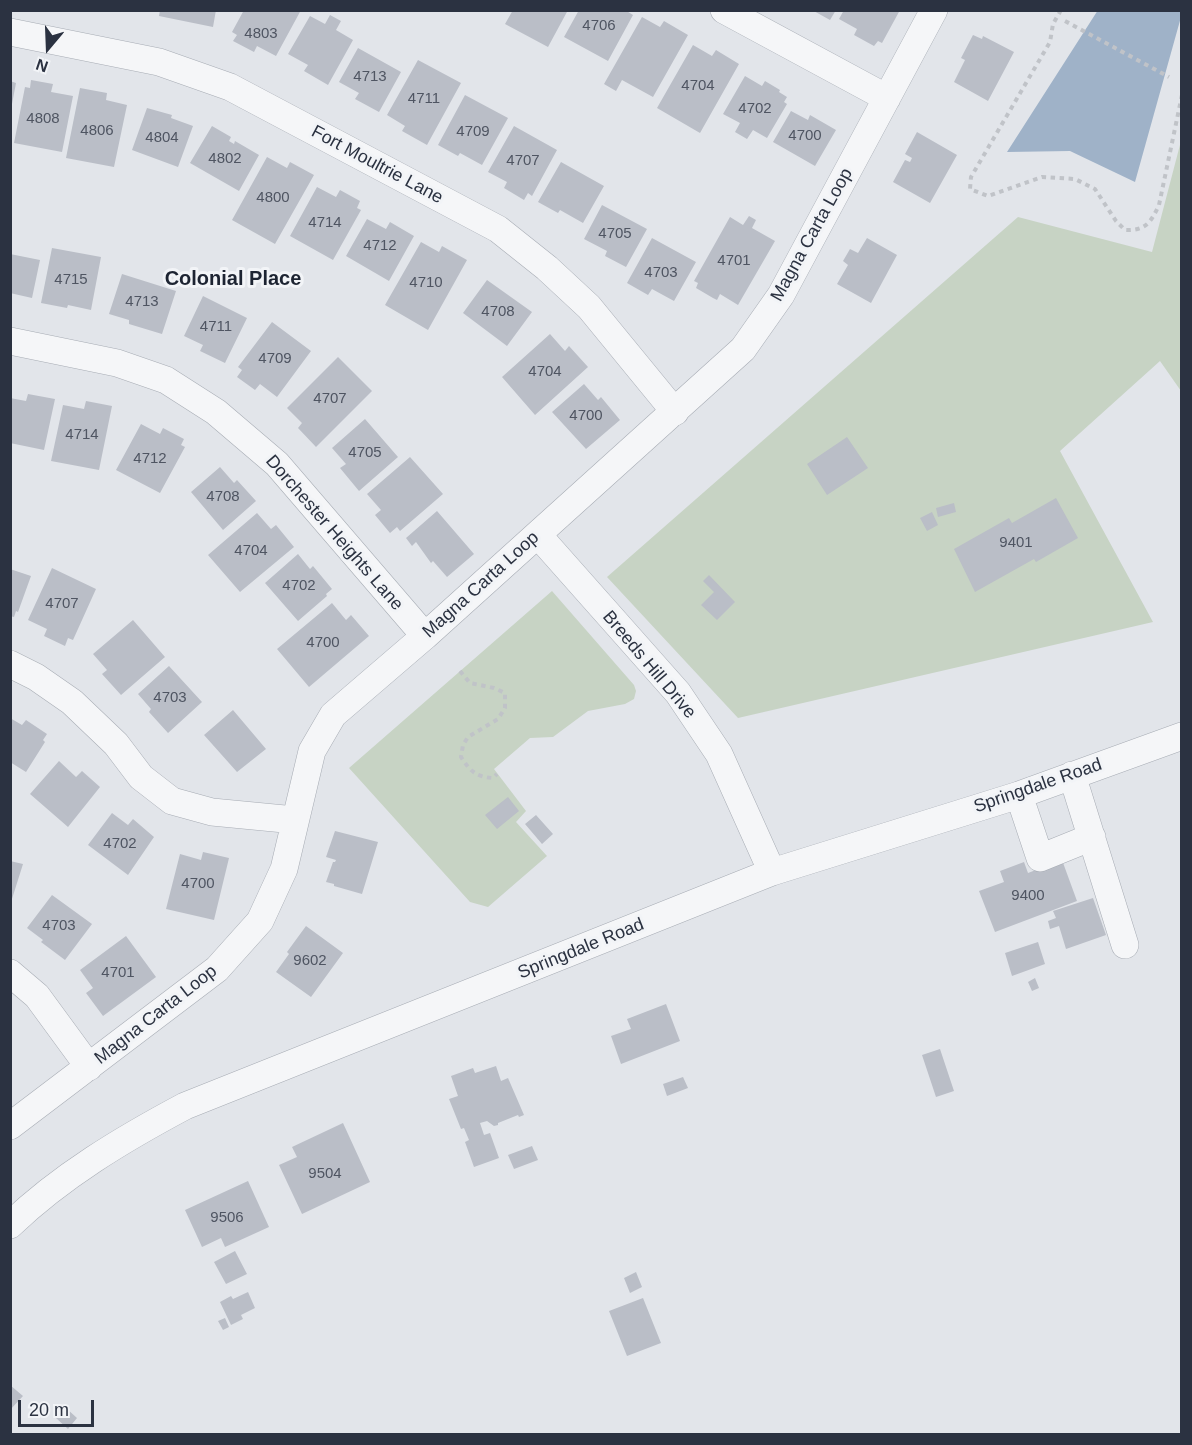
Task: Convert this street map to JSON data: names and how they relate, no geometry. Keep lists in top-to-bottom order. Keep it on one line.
{"streets":{"street":["Fort Moultrie Lane","Magna Carta Loop","Dorchester Heights Lane","Breeds Hill Drive","Springdale Road"]},"crossings":[["Fort Moultrie Lane","Magna Carta Loop"],["Magna Carta Loop","Dorchester Heights Lane"],["Magna Carta Loop","Breeds Hill Drive"],["Breeds Hill Drive","Springdale Road"]],"districts":["Colonial Place"],"house_numbers":["4706","4803","4713","4704","4711","4702","4808","4806","4709","4700","4804","4802","4707","4800","4714","4705","4712","4701","4703","4715","4710","4713","4708","4711","4709","4704","4707","4700","4714","4705","4712","4708","9401","4704","4702","4707","4700","4703","4702","4700","9400","4703","9602","4701","9504","9506"],"scale_bar":"20 m","north":"bottom"}
